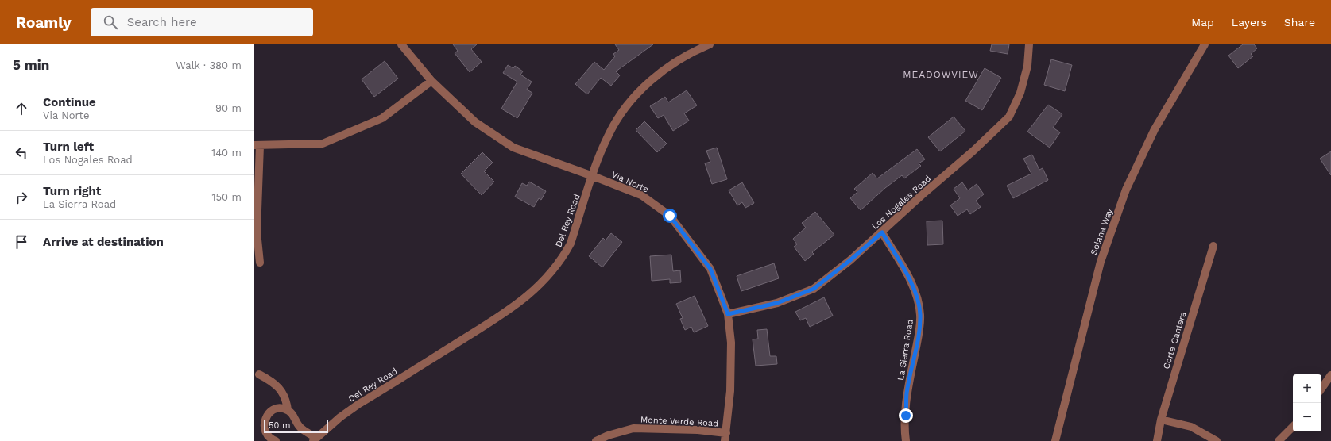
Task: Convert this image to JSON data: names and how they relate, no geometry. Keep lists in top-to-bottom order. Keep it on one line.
{"streets":{"street":["Via Norte","Los Nogales Road","Del Rey Road","Solana Way","Corte Cantera","La Sierra Road","Monte Verde Road"]},"crossings":[["Via Norte","Los Nogales Road"],["Via Norte","Del Rey Road"],["Via Norte","Monte Verde Road"],["Los Nogales Road","La Sierra Road"]],"districts":["MEADOWVIEW"],"scale_bar":"50 m","page":{"header":"Roamly","search":"Search here","nav":["Map","Layers","Share"],"heading":["5 min","Walk · 380 m"],"list":[["Continue","Via Norte","90 m"],["Turn left","Los Nogales Road","140 m"],["Turn right","La Sierra Road","150 m"],"Arrive at destination"],"map_buttons":["+","−"],"scale":"50 m"}}
